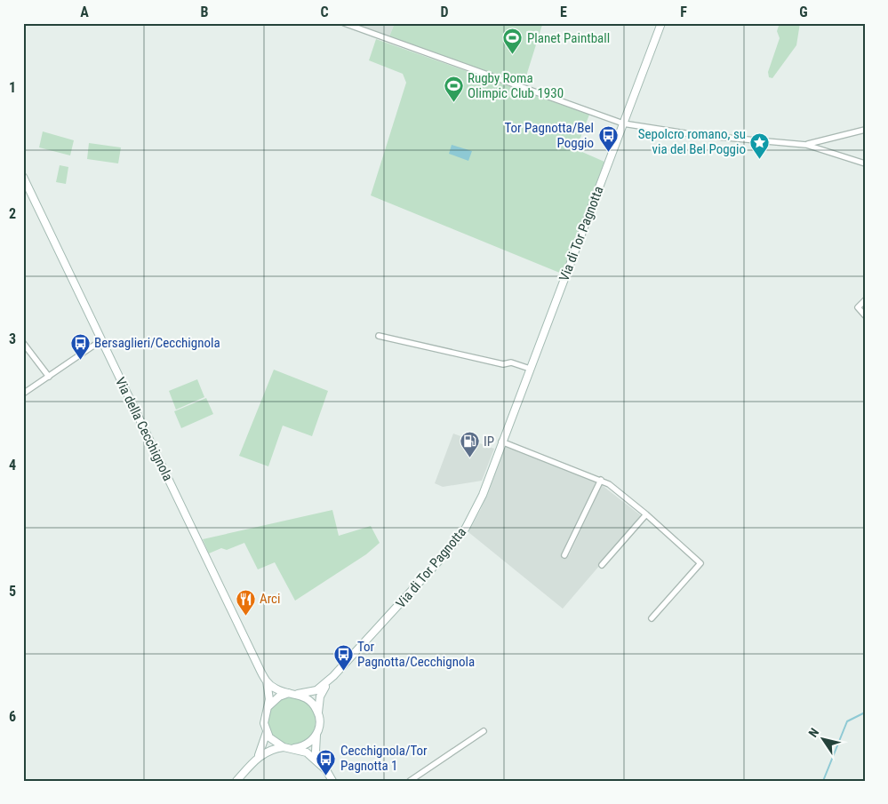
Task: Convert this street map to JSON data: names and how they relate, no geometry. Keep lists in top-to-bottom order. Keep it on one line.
{"streets":{"street":["Via di Tor Pagnotta","Via della Cecchignola"]},"crossings":[["Via di Tor Pagnotta","Via della Cecchignola"]],"places":{"sports":["Planet Paintball","Rugby Roma Olimpic Club 1930"],"bus stop":["Tor Pagnotta/Bel Poggio","Bersaglieri/Cecchignola","Tor Pagnotta/Cecchignola","Cecchignola/Tor Pagnotta 1"],"place":["Sepolcro romano, su via del Bel Poggio"],"fuel station":["IP"],"restaurant":["Arci"]},"north":"top left","grid":{"columns":["A","B","C","D","E","F","G"],"rows":["1","2","3","4","5","6"]}}
